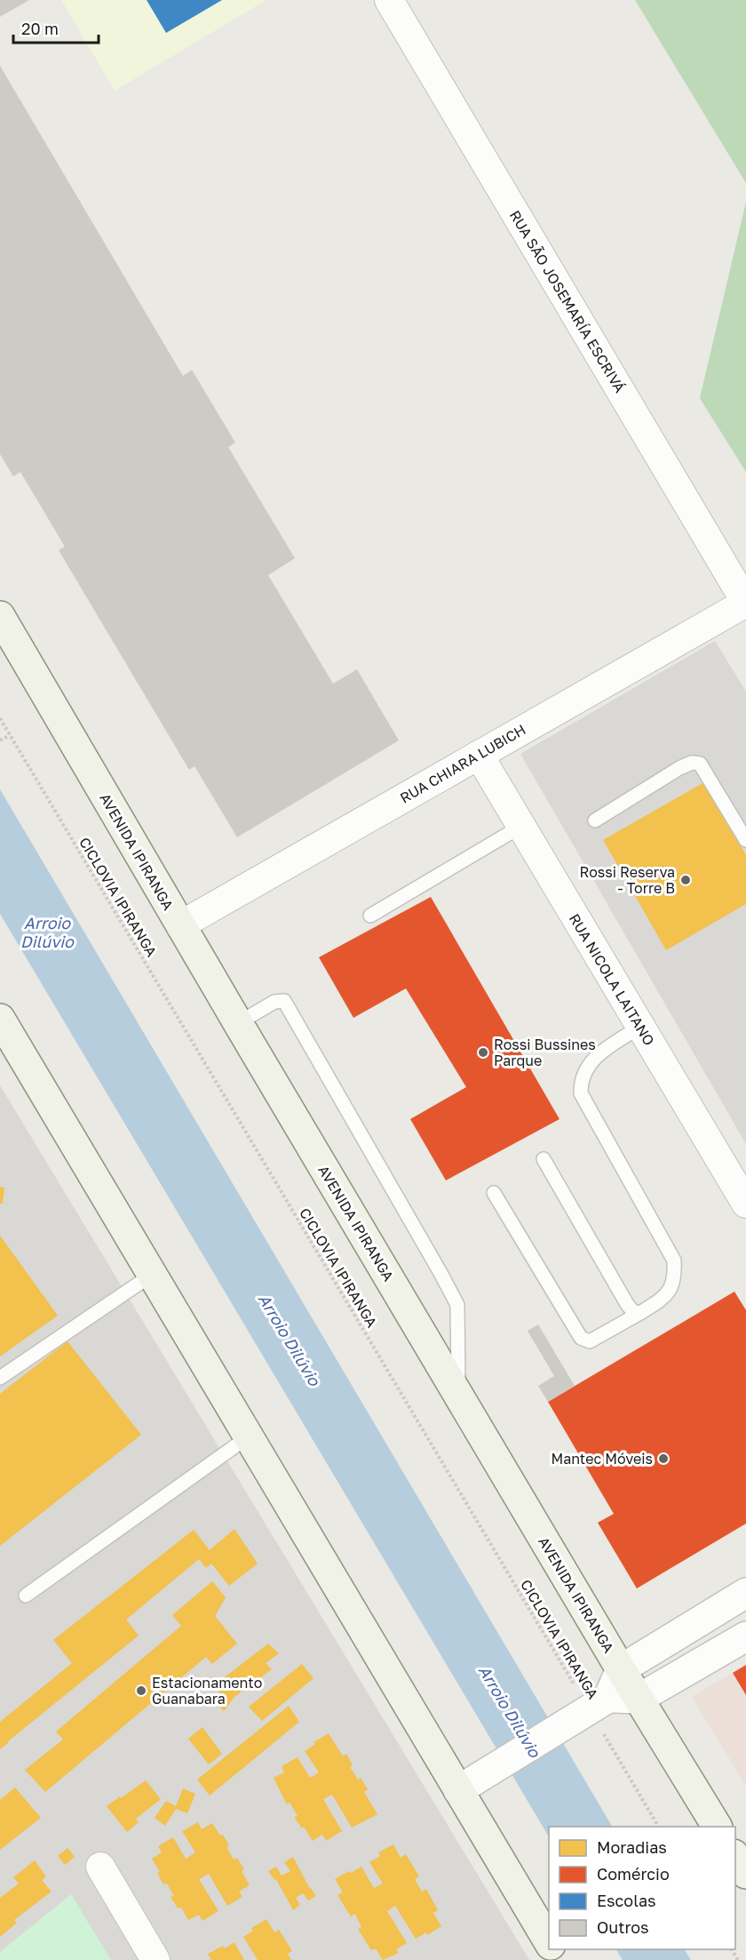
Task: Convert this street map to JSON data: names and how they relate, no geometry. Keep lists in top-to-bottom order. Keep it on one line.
{"streets":{"main road":["AVENIDA IPIRANGA"],"street":["RUA SÃO JOSEMARÍA ESCRIVÁ","RUA CHIARA LUBICH","RUA NICOLA LAITANO"],"path":["CICLOVIA IPIRANGA"]},"crossings":[["RUA SÃO JOSEMARÍA ESCRIVÁ","RUA CHIARA LUBICH"],["RUA CHIARA LUBICH","AVENIDA IPIRANGA"],["RUA CHIARA LUBICH","RUA NICOLA LAITANO"]],"water":["Arroio Dilúvio"],"places":["Rossi Reserva - Torre B","Rossi Bussines Parque","Mantec Móveis","Estacionamento Guanabara"],"legend":["Moradias","Comércio","Escolas","Outros"],"scale_bar":"20 m"}
